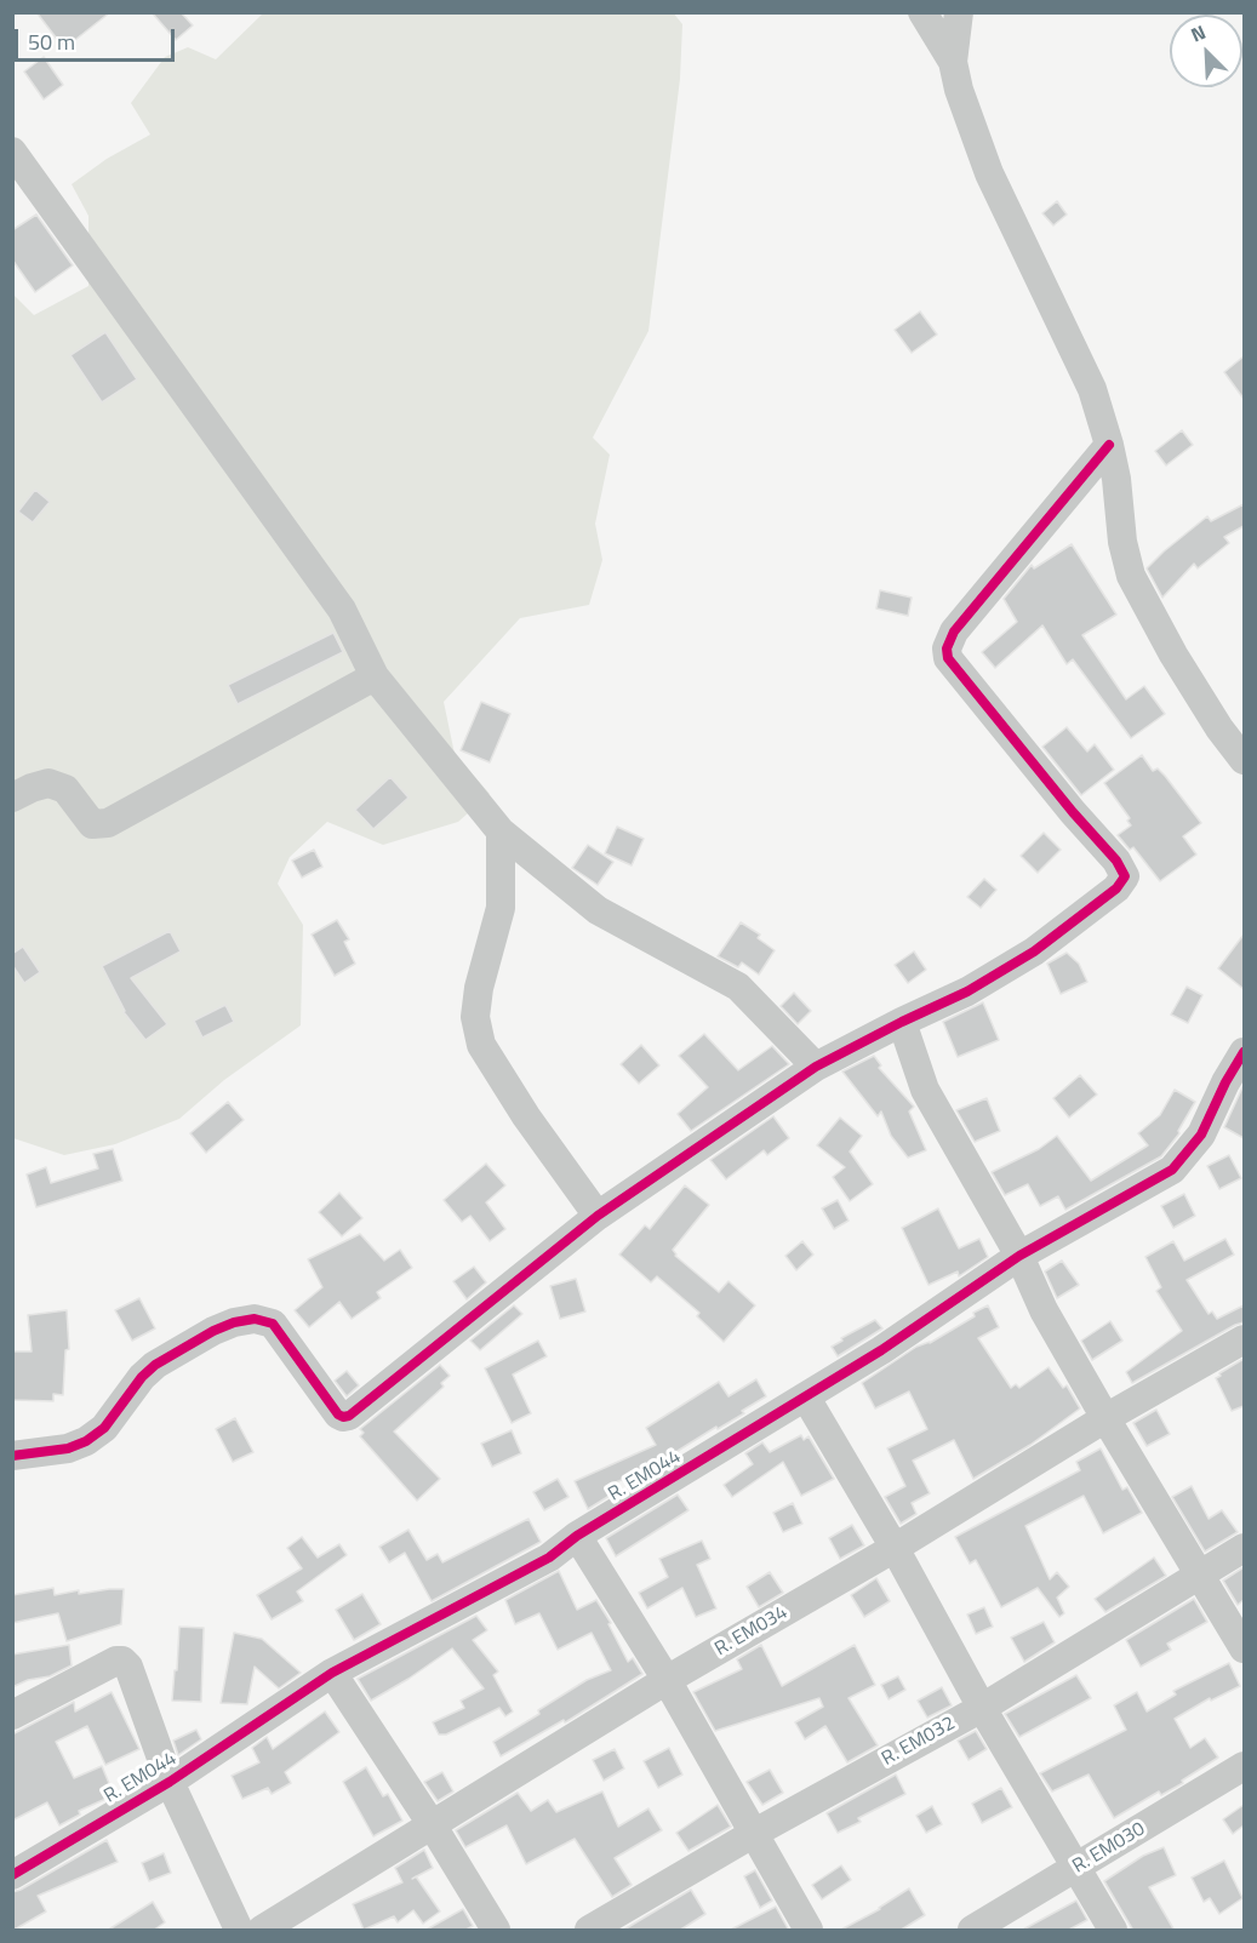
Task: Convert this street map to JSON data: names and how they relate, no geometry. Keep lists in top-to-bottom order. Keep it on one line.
{"streets":{"street":["R. EM044","R. EM034","R. EM032","R. EM030"]},"scale_bar":"50 m","north":"top left"}
